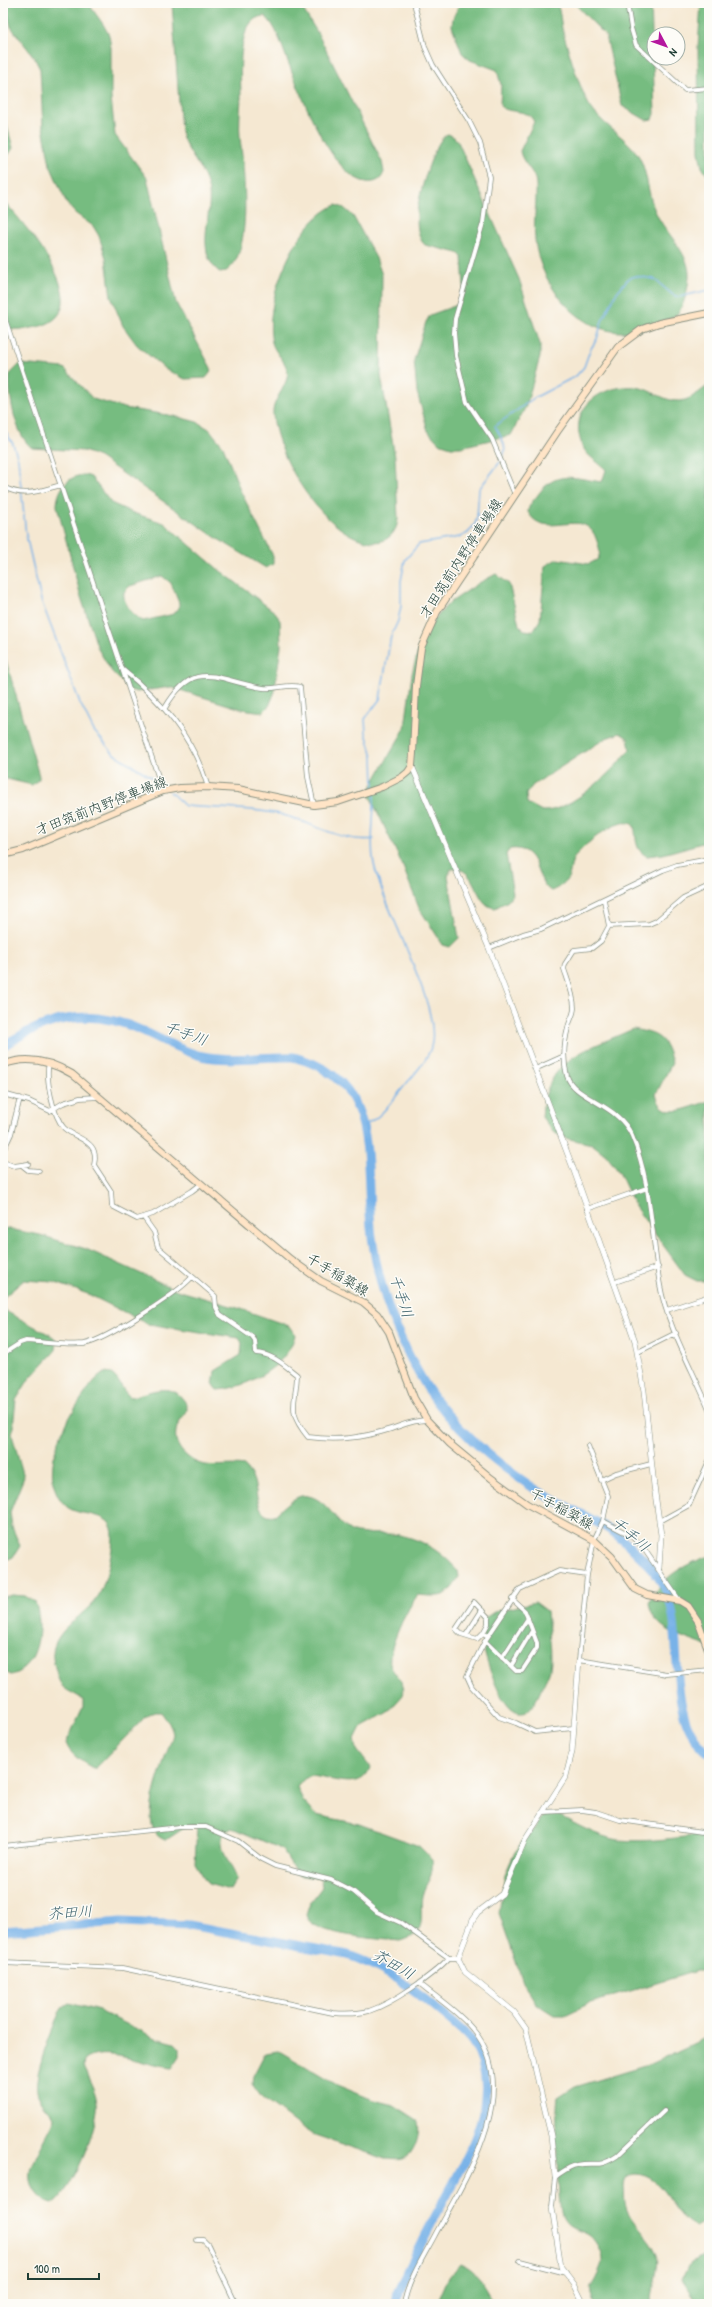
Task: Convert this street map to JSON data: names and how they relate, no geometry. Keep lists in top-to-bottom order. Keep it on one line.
{"streets":{"main road":["才田筑前内野停車場線","千手稲築線"]},"water":["千手川","芥田川"],"scale_bar":"100 m","north":"bottom right"}
